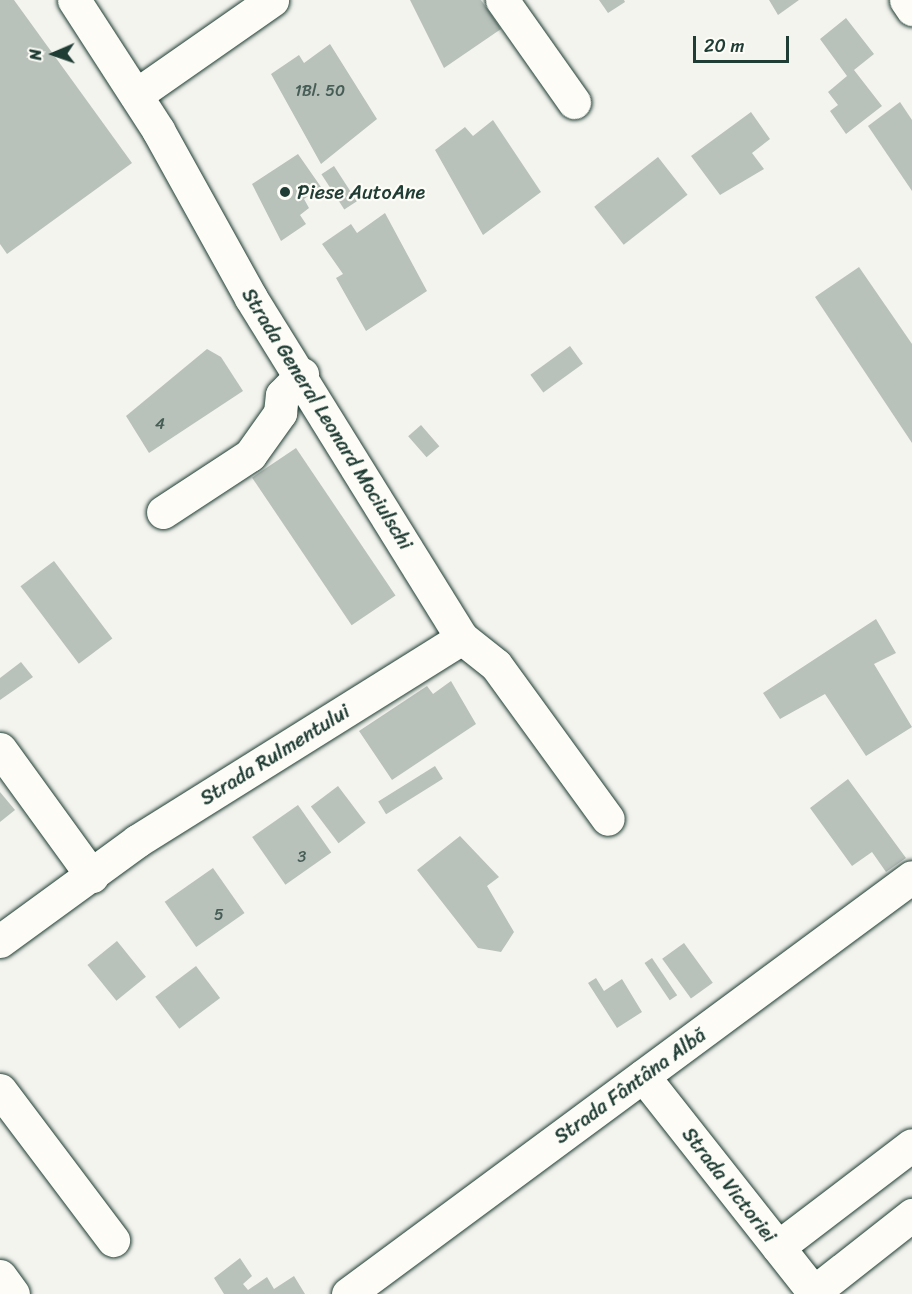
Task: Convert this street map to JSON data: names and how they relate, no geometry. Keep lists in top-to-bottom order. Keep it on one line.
{"streets":{"street":["Strada General Leonard Mociulschi","Strada Rulmentului","Strada Fântâna Albă","Strada Victoriei"]},"crossings":[["Strada General Leonard Mociulschi","Strada Rulmentului"],["Strada Fântâna Albă","Strada Victoriei"]],"places":["Piese AutoAne"],"house_numbers":["1Bl. 50","4","3","5"],"scale_bar":"20 m","north":"left"}
